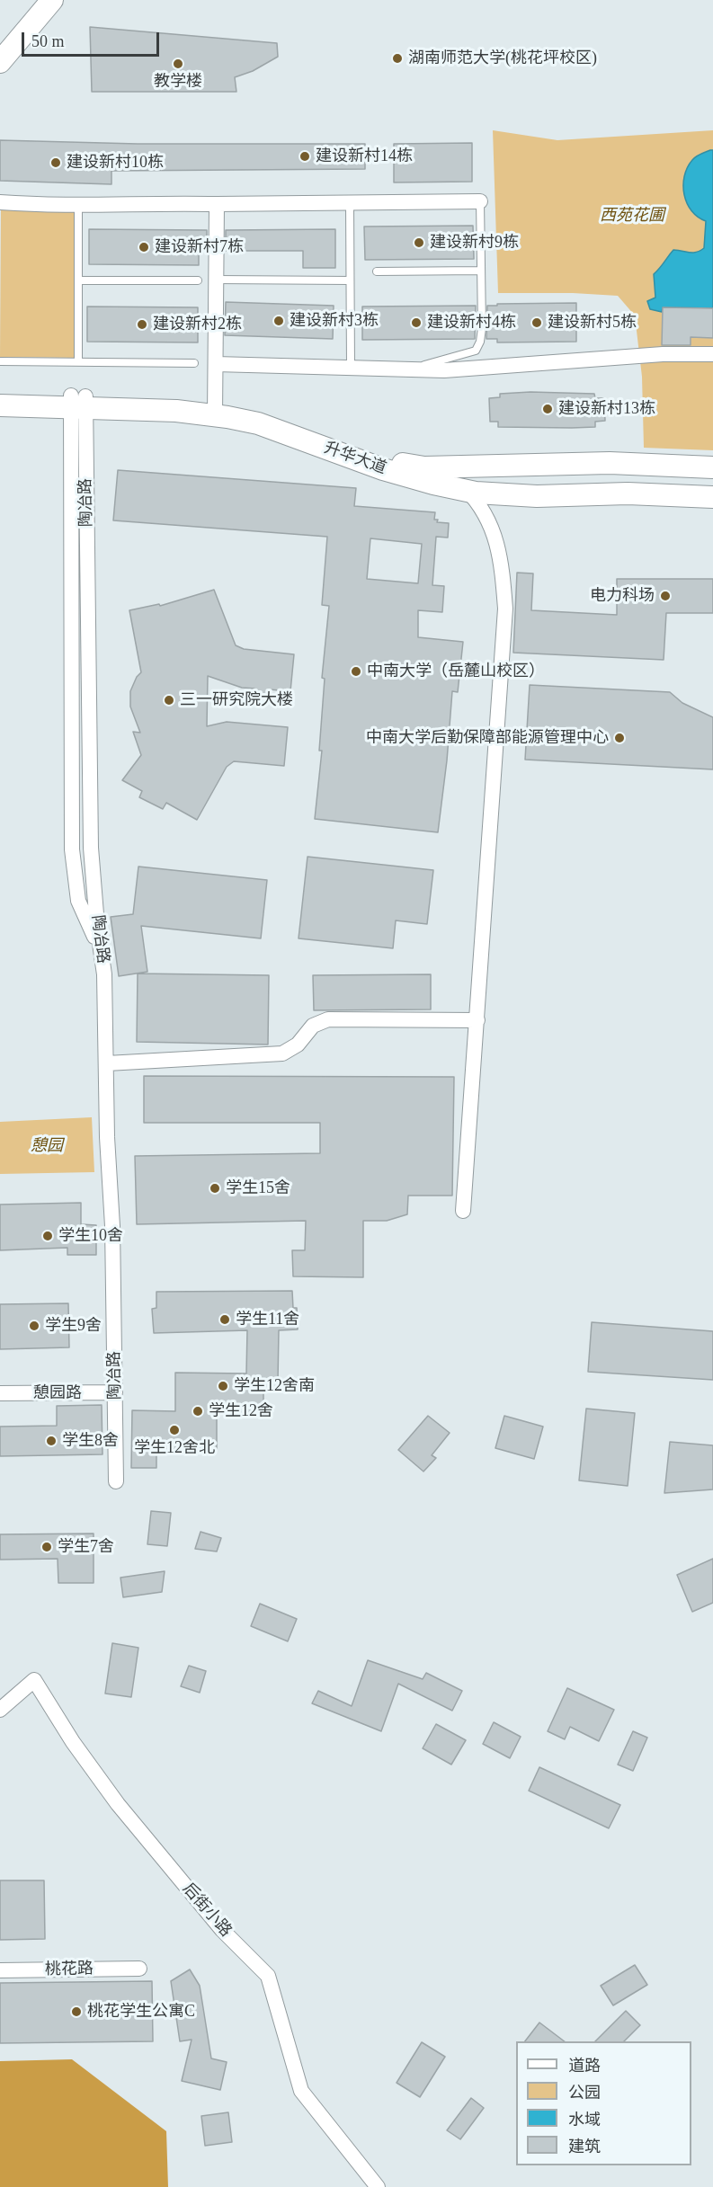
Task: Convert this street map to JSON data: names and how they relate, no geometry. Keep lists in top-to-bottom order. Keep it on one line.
{"streets":{"street":["升华大道","陶冶路","憩园路","后街小路","桃花路"]},"crossings":[["升华大道","陶冶路"],["陶冶路","憩园路"]],"parks":["西苑花圃","憩园"],"places":["湖南师范大学(桃花坪校区)","教学楼","建设新村14栋","建设新村10栋","建设新村9栋","建设新村7栋","建设新村3栋","建设新村4栋","建设新村5栋","建设新村2栋","建设新村13栋","电力科场","中南大学（岳麓山校区）","三一研究院大楼","中南大学后勤保障部能源管理中心","学生15舍","学生10舍","学生11舍","学生9舍","学生12舍南","学生12舍","学生12舍北","学生8舍","学生7舍","桃花学生公寓C"],"legend":["道路","公园","水域","建筑"],"scale_bar":"50 m"}
